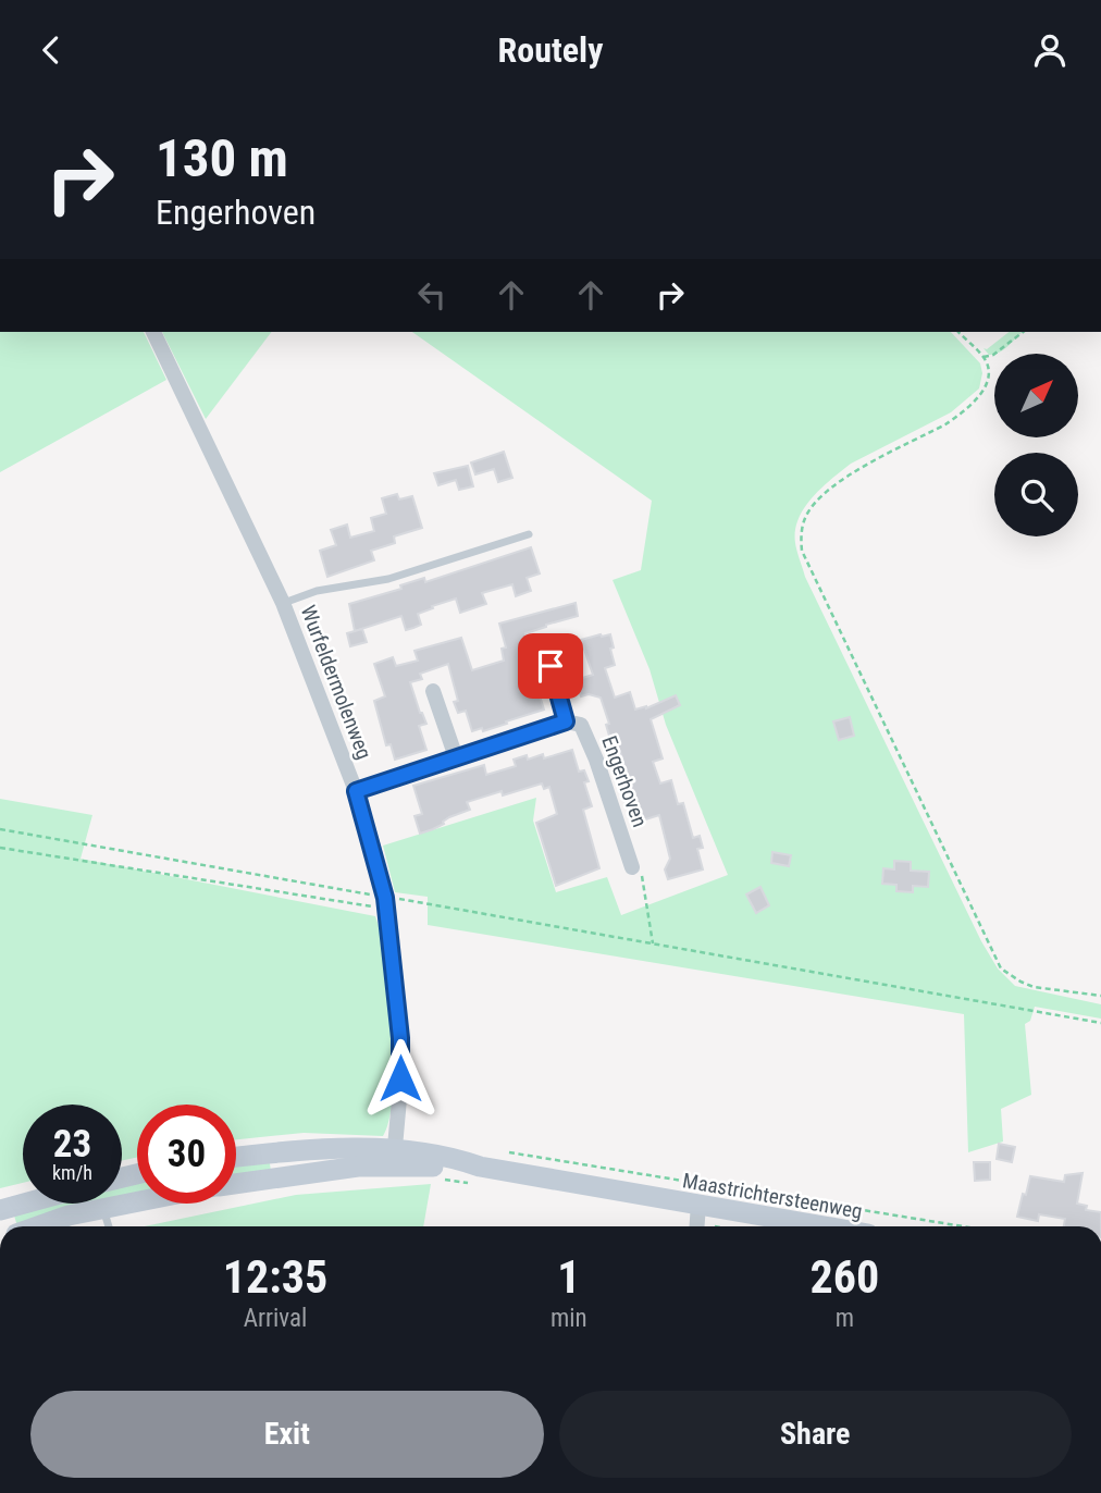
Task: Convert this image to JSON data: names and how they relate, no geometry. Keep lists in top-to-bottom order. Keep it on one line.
{"streets":{"main road":["Maastrichtersteenweg"],"street":["Wurfeldermolenweg","Engerhoven"]},"crossings":[["Wurfeldermolenweg","Maastrichtersteenweg"]],"north":"top right","page":{"header":"Routely","turn":["130 m","Engerhoven"],"speed":"23 km/h","limit":"30","eta":["12:35","Arrival","1","min","260","m"],"buttons":["Exit","Share"]}}
